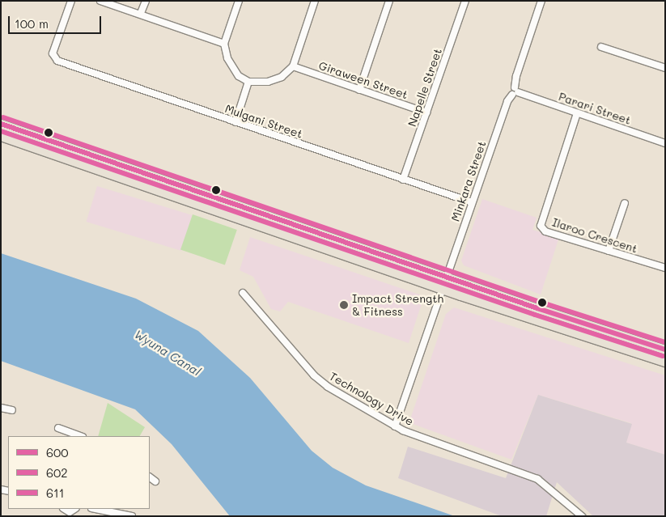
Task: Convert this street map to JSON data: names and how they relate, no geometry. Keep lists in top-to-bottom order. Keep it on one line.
{"streets":{"street":["Giraween Street","Napelle Street","Parari Street","Mulgani Street","Minkara Street","Ilaroo Crescent","Technology Drive"]},"crossings":[["Giraween Street","Napelle Street"],["Napelle Street","Mulgani Street"],["Parari Street","Minkara Street"],["Parari Street","Ilaroo Crescent"],["Mulgani Street","Minkara Street"],["Minkara Street","Technology Drive"]],"water":["Wyuna Canal"],"places":["Impact Strength & Fitness"],"lines":["transit line 611","transit line 600","transit line 602"],"legend":["600","602","611"],"scale_bar":"100 m"}
